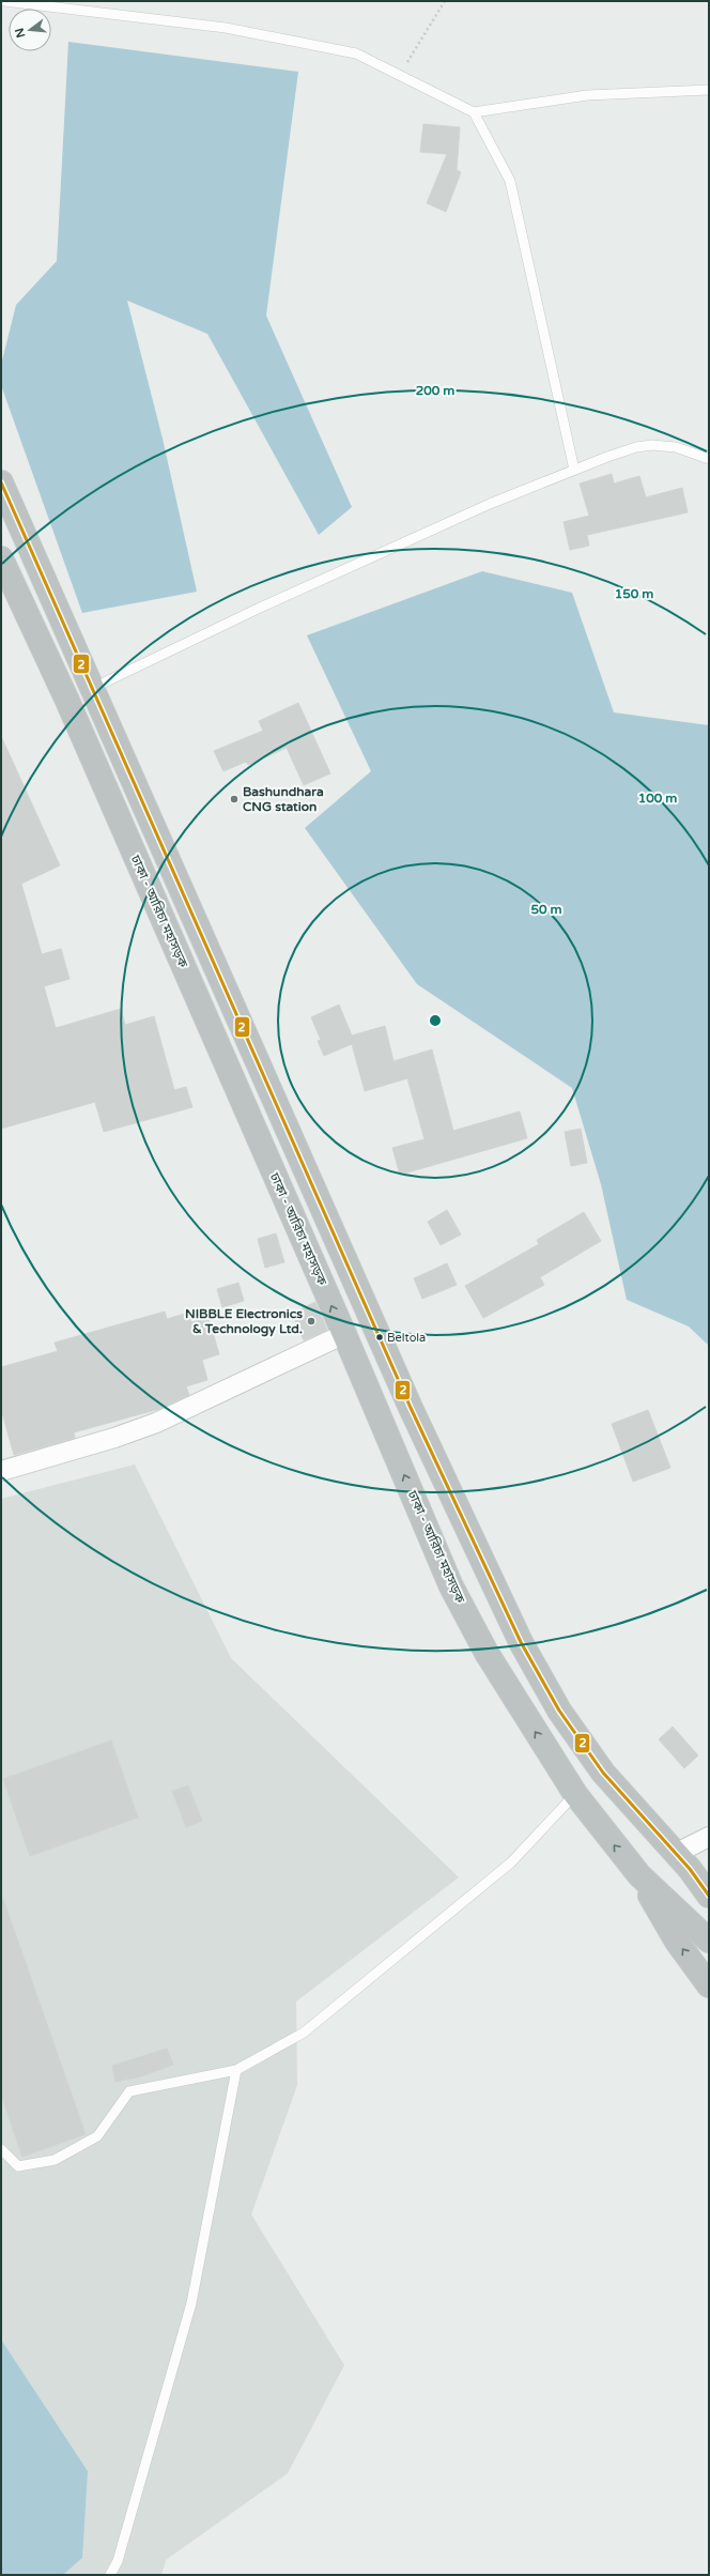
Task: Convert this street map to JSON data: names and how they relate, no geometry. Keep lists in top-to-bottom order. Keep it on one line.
{"streets":{"highway":["ঢাকা - আরিচা মহাসড়ক"]},"places":["Bashundhara CNG station","NIBBLE Electronics & Technology Ltd.","Beltola"],"lines":["transit line 2"],"north":"left","rings":["200 m","150 m","100 m","50 m"]}
